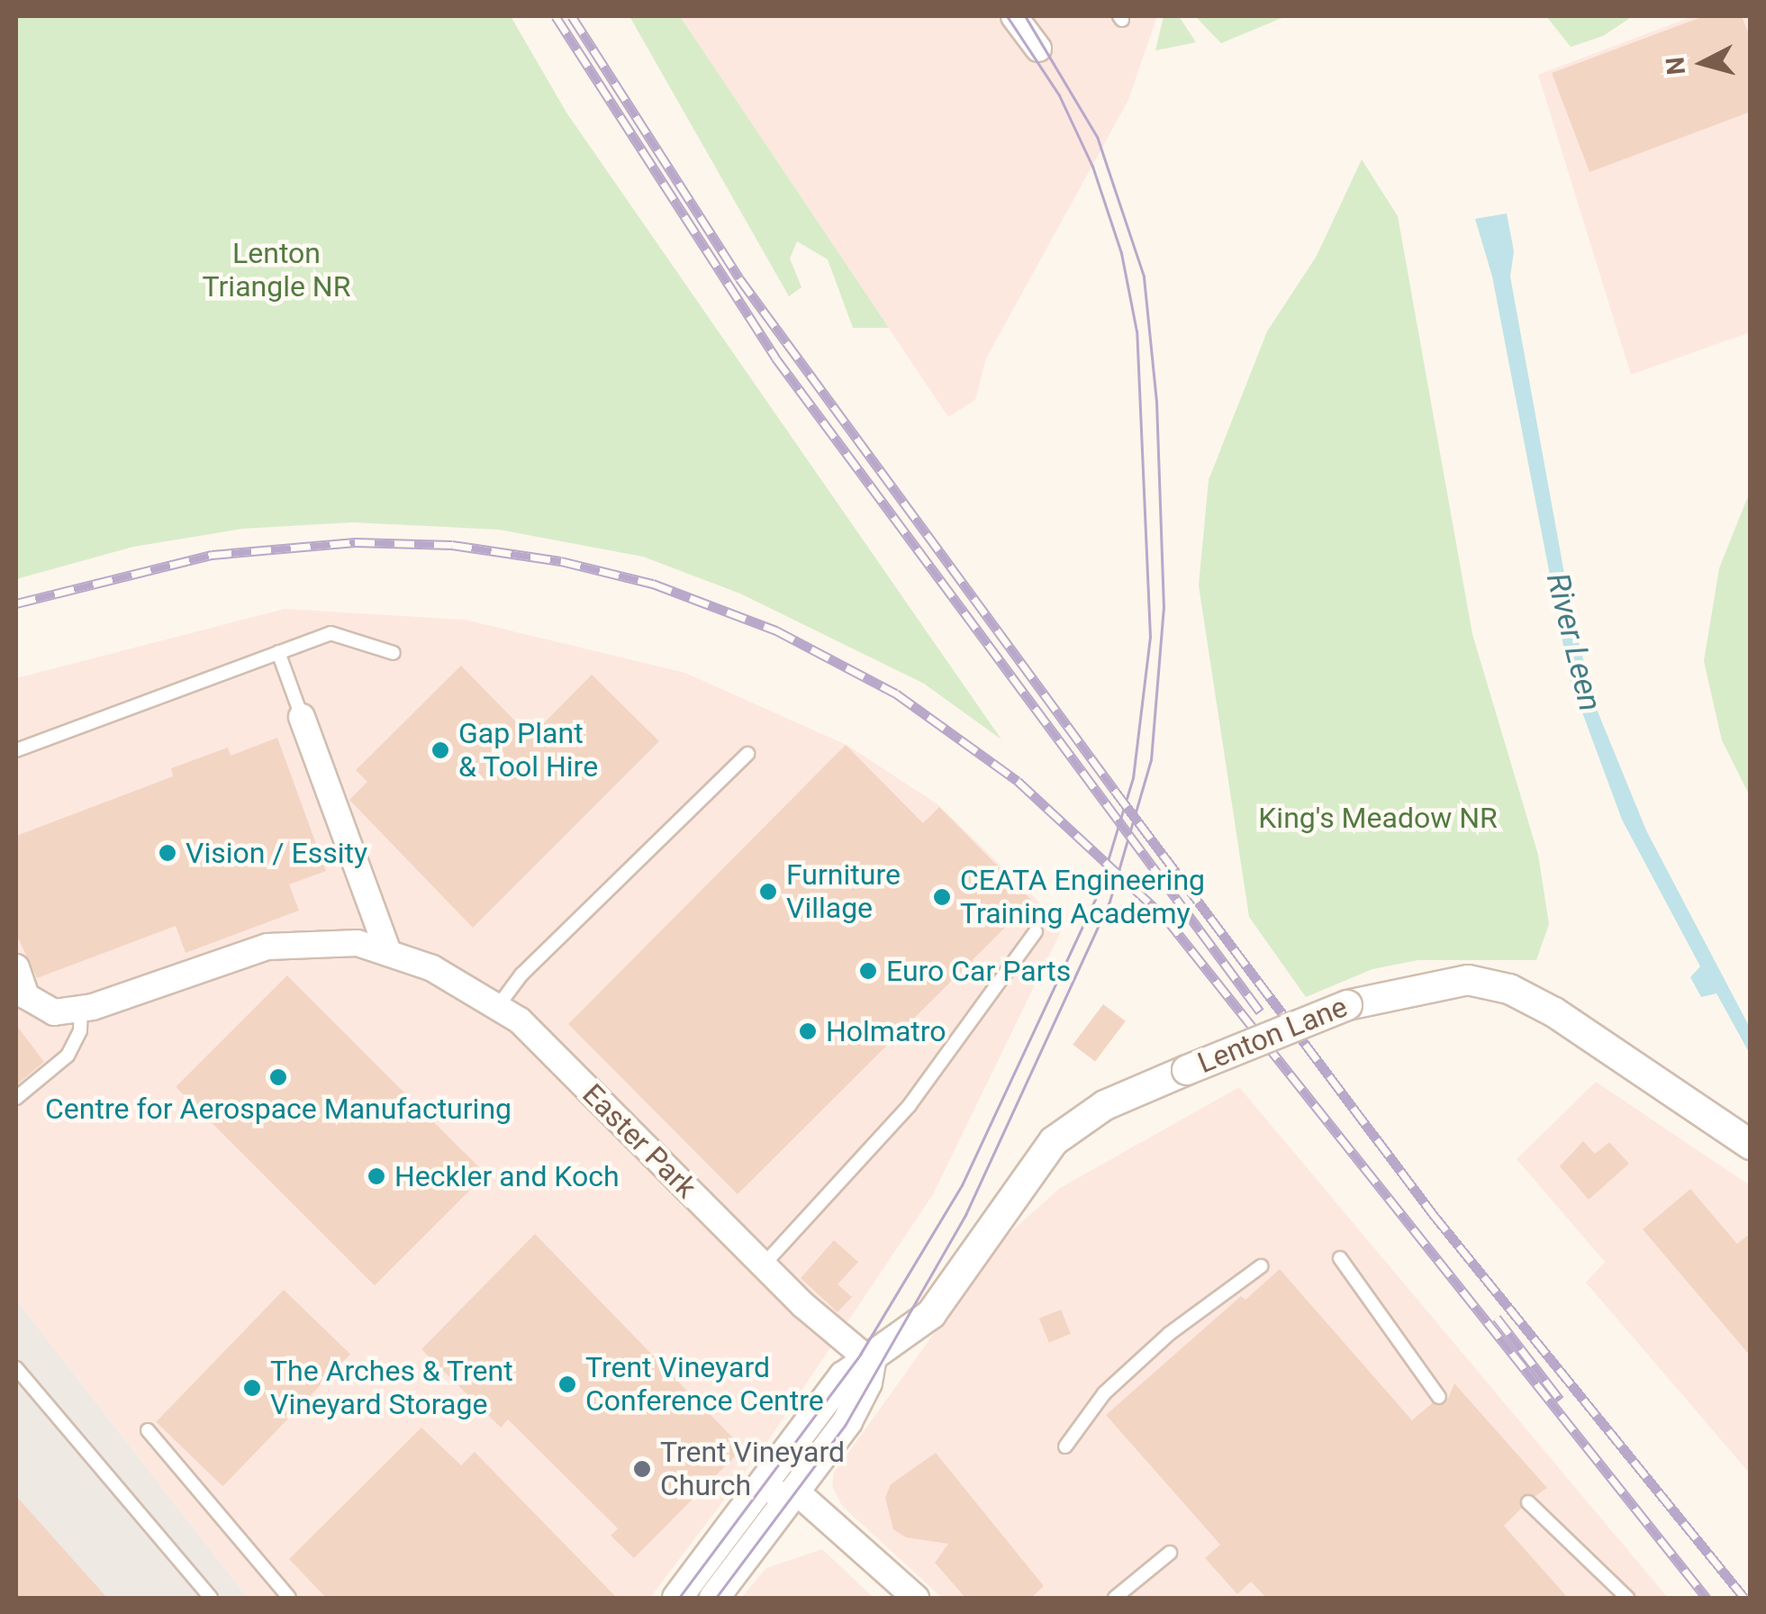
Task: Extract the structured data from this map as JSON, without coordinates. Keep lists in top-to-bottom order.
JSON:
{
  "streets": {
    "street": ["Lenton Lane", "Easter Park"]
  },
  "crossings": [
    ["Lenton Lane", "Easter Park"]
  ],
  "water": ["River Leen"],
  "parks": ["Lenton Triangle NR", "King's Meadow NR"],
  "places": [
    "Gap Plant & Tool Hire",
    "Vision / Essity",
    "Furniture Village",
    "CEATA Engineering Training Academy",
    "Euro Car Parts",
    "Holmatro",
    "Centre for Aerospace Manufacturing",
    "Heckler and Koch",
    "Trent Vineyard Conference Centre",
    "The Arches & Trent Vineyard Storage",
    "Trent Vineyard Church"
  ],
  "north": "left"
}
